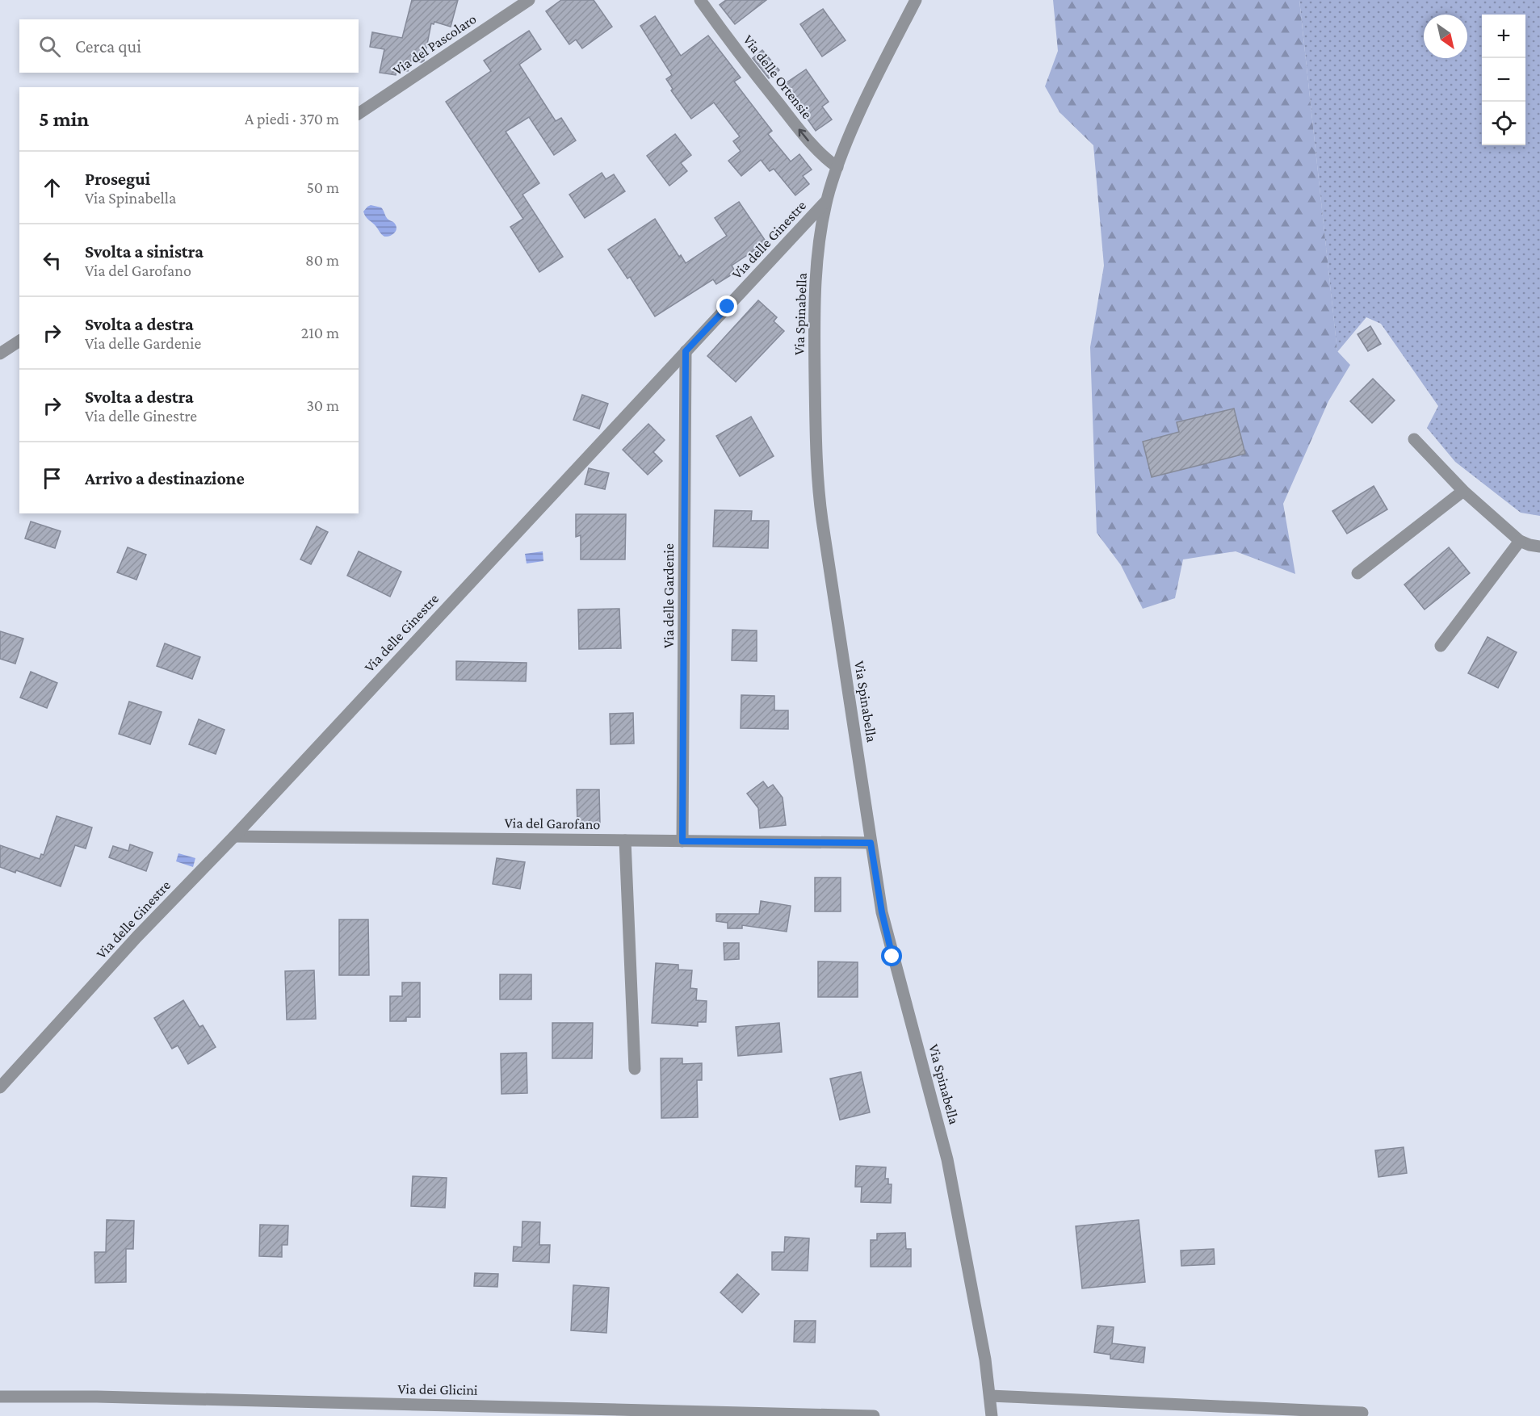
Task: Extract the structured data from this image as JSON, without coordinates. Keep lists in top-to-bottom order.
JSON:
{
  "streets": {
    "street": [
      "Via del Pascolaro",
      "Via delle Ortensie",
      "Via delle Ginestre",
      "Via Spinabella",
      "Via delle Gardenie",
      "Via del Garofano",
      "Via dei Glicini"
    ]
  },
  "crossings": [
    ["Via delle Ortensie", "Via Spinabella"],
    ["Via delle Ginestre", "Via Spinabella"],
    ["Via delle Ginestre", "Via delle Gardenie"],
    ["Via delle Ginestre", "Via del Garofano"],
    ["Via Spinabella", "Via del Garofano"],
    ["Via delle Gardenie", "Via del Garofano"]
  ],
  "one_way": ["Via delle Ortensie"],
  "north": "bottom right",
  "page": {
    "map_buttons": ["+", "−"],
    "search": "Cerca qui",
    "heading": ["5 min", "A piedi · 370 m"],
    "list": [
      ["Prosegui", "Via Spinabella", "50 m"],
      ["Svolta a sinistra", "Via del Garofano", "80 m"],
      ["Svolta a destra", "Via delle Gardenie", "210 m"],
      ["Svolta a destra", "Via delle Ginestre", "30 m"],
      "Arrivo a destinazione"
    ]
  }
}
